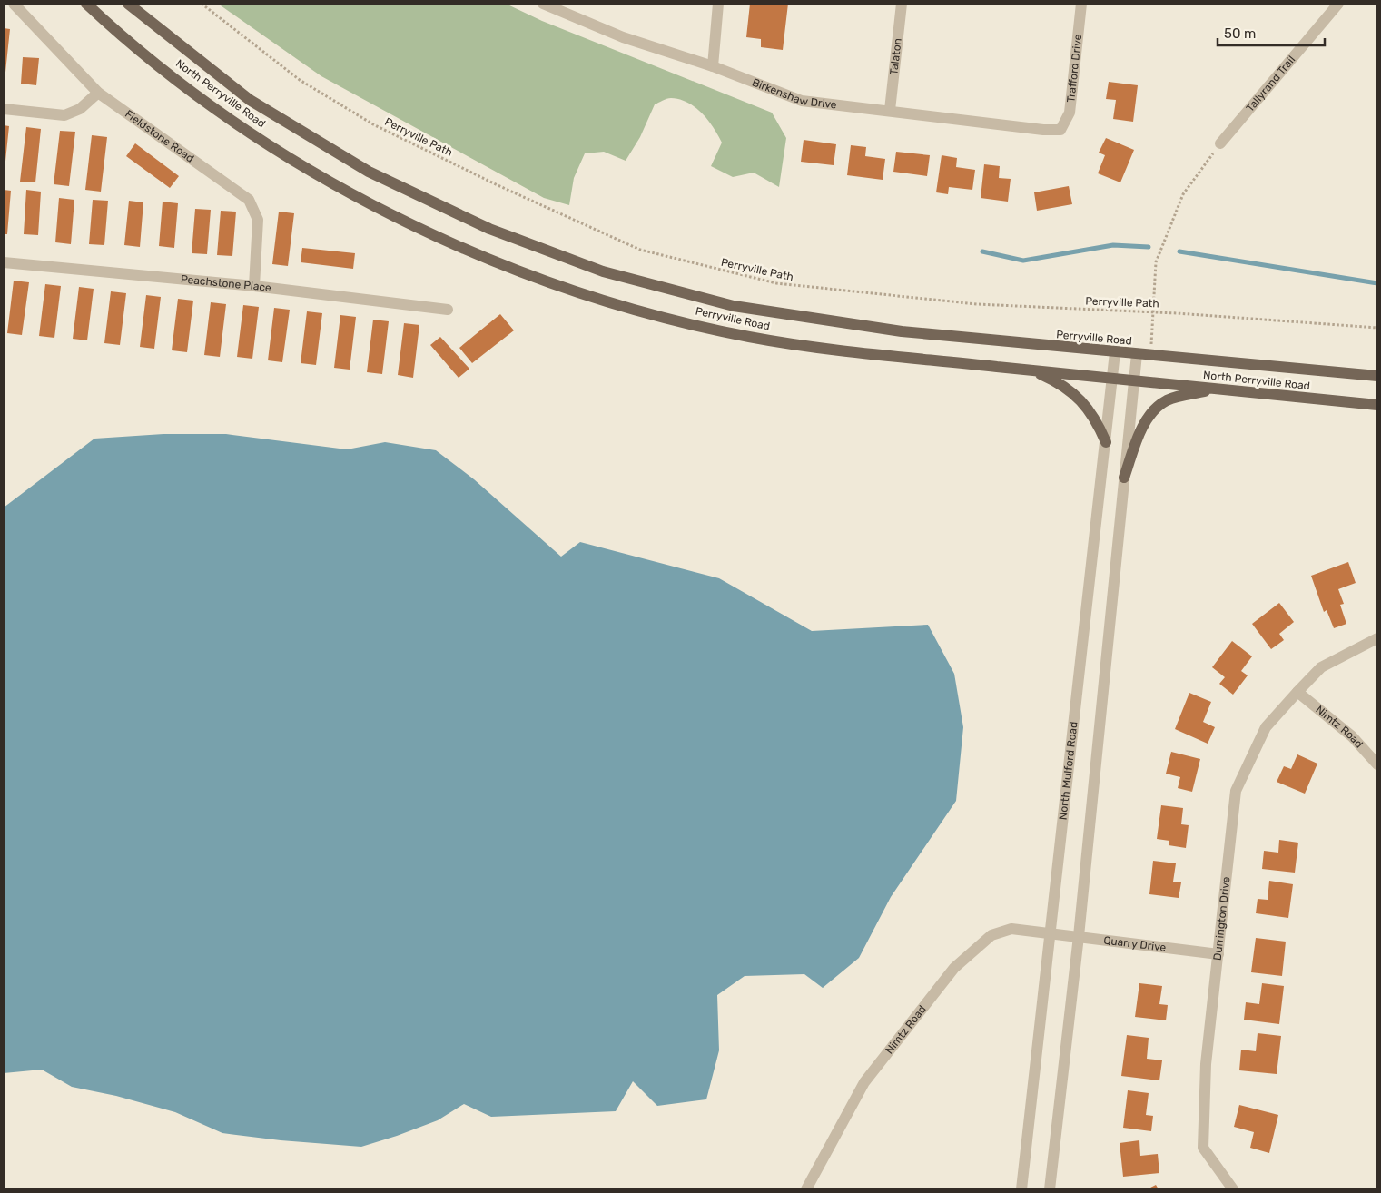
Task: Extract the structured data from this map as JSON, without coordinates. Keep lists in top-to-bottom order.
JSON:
{
  "streets": {
    "main road": ["North Perryville Road", "Perryville Road"],
    "street": [
      "Talaton",
      "Trafford Drive",
      "Tallyrand Trail",
      "Birkenshaw Drive",
      "Fieldstone Road",
      "Peachstone Place",
      "Nimtz Road",
      "North Mulford Road",
      "Durrington Drive",
      "Quarry Drive"
    ],
    "path": ["Perryville Path"]
  },
  "crossings": [
    ["Talaton", "Birkenshaw Drive"],
    ["Trafford Drive", "Birkenshaw Drive"],
    ["North Perryville Road", "Perryville Road"],
    ["Fieldstone Road", "Peachstone Place"],
    ["Perryville Road", "North Mulford Road"],
    ["Nimtz Road", "North Mulford Road"],
    ["Nimtz Road", "Durrington Drive"],
    ["Nimtz Road", "Quarry Drive"],
    ["North Mulford Road", "Quarry Drive"],
    ["Durrington Drive", "Quarry Drive"]
  ],
  "scale_bar": "50 m"
}
